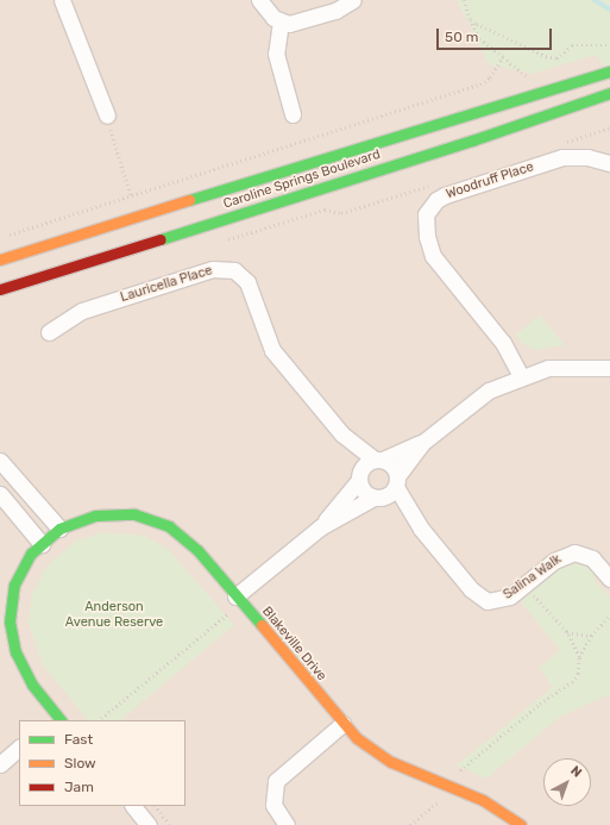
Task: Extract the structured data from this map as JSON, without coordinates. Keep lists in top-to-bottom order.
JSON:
{
  "streets": {
    "main road": ["Caroline Springs Boulevard", "Blakeville Drive"],
    "street": ["Woodruff Place", "Lauricella Place", "Salina Walk"]
  },
  "crossings": [
    ["Lauricella Place", "Salina Walk"]
  ],
  "parks": ["Anderson Avenue Reserve"],
  "legend": ["Fast", "Slow", "Jam"],
  "scale_bar": "50 m",
  "north": "top right"
}
